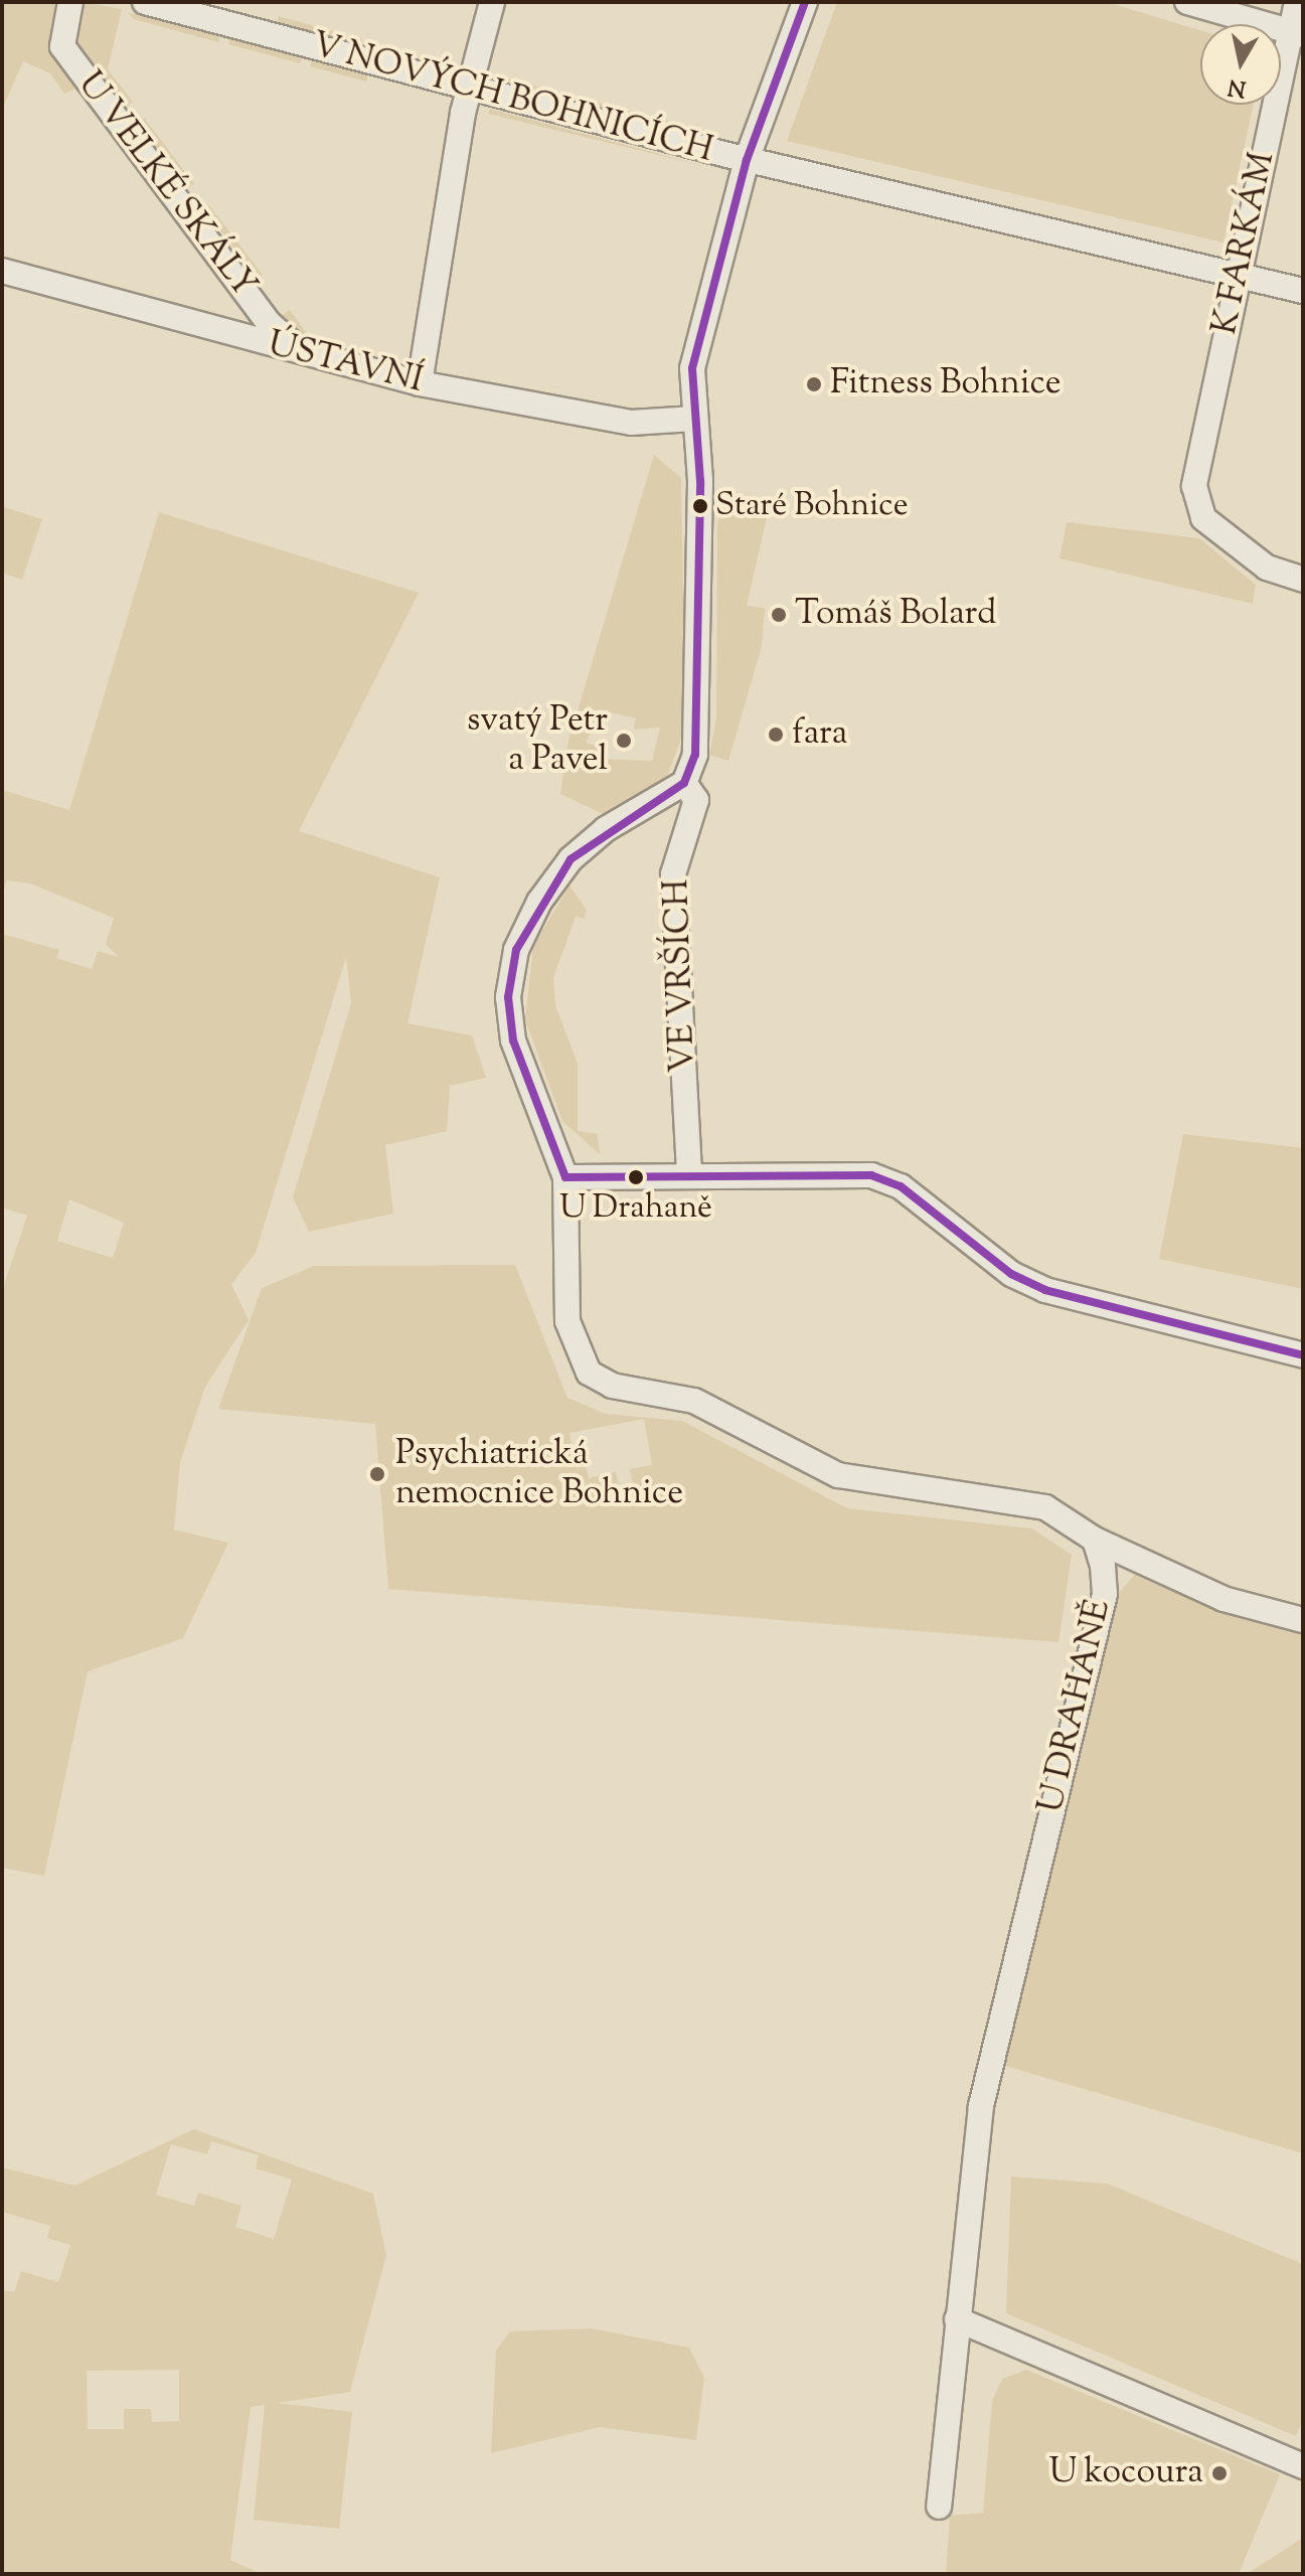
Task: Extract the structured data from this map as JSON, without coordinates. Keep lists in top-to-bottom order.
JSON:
{
  "streets": {
    "street": [
      "V NOVÝCH BOHNICÍCH",
      "U VELKÉ SKÁLY",
      "K FARKÁM",
      "ÚSTAVNÍ",
      "VE VRŠÍCH",
      "U DRAHANĚ"
    ]
  },
  "crossings": [
    ["V NOVÝCH BOHNICÍCH", "K FARKÁM"],
    ["U VELKÉ SKÁLY", "ÚSTAVNÍ"]
  ],
  "places": [
    "Fitness Bohnice",
    "Staré Bohnice",
    "Tomáš Bolard",
    "fara",
    "svatý Petr a Pavel",
    "U Drahaně",
    "Psychiatrická nemocnice Bohnice",
    "U kocoura"
  ],
  "north": "bottom"
}
